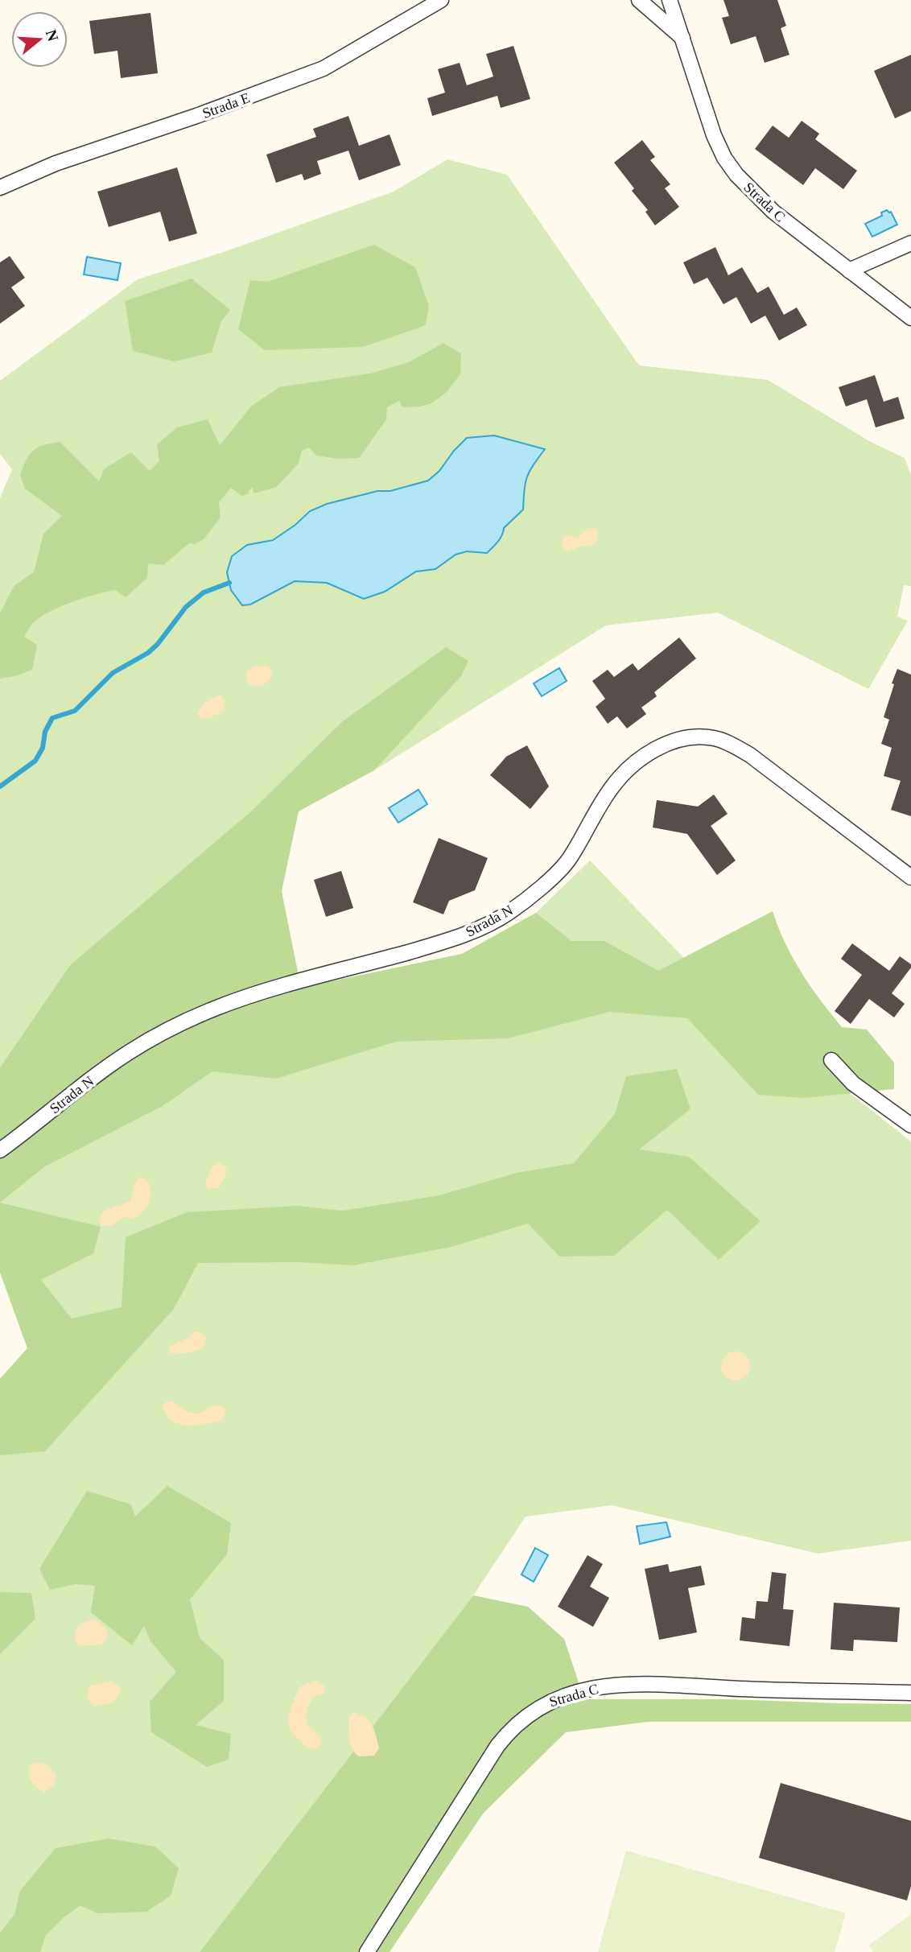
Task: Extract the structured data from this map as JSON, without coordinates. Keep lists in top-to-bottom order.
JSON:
{
  "streets": {
    "street": ["Strada E", "Strada C", "Strada N"]
  },
  "north": "right"
}
